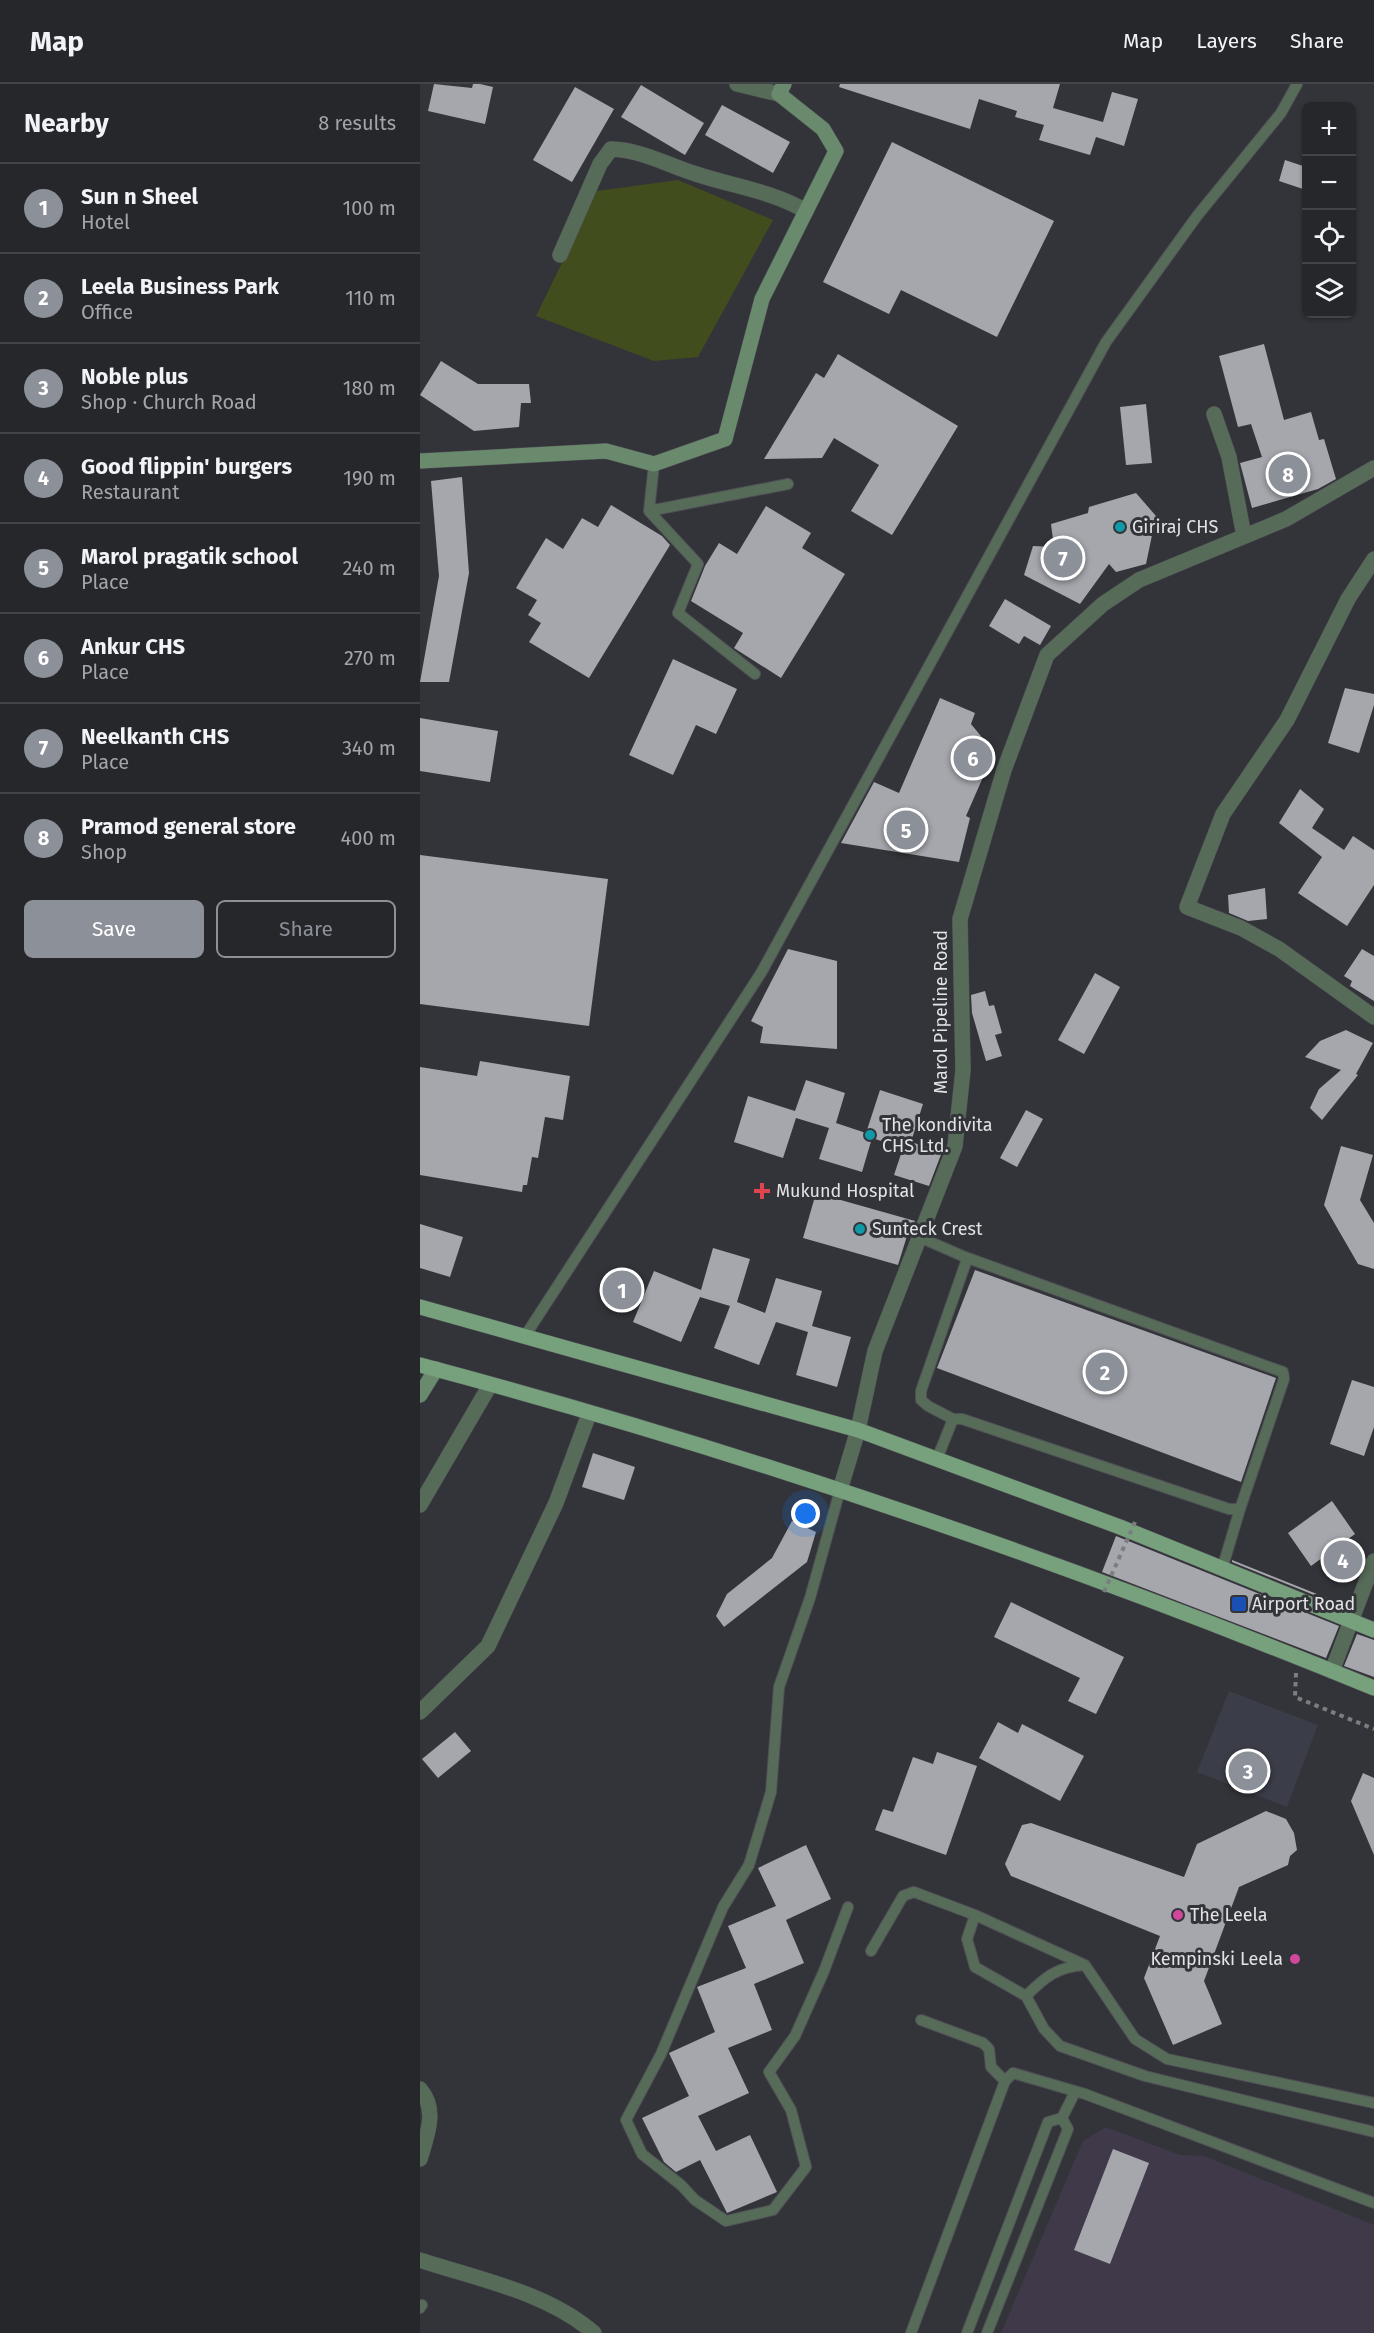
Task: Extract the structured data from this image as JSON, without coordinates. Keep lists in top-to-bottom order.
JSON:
{
  "streets": {
    "street": ["Marol Pipeline Road"]
  },
  "places": {
    "other": [
      "Giriraj CHS",
      "The kondivita CHS Ltd.",
      "Sunteck Crest",
      "The Leela",
      "Kempinski Leela"
    ],
    "health": ["Mukund Hospital"],
    "transit": ["Airport Road"]
  },
  "page": {
    "header": "Map",
    "nav": ["Map", "Layers", "Share"],
    "heading": ["Nearby", "8 results"],
    "map_buttons": ["+", "−"],
    "list": [
      {
        "mark": "1",
        "name": "Sun n Sheel",
        "note": "Hotel",
        "value": "100 m"
      },
      {
        "mark": "2",
        "name": "Leela Business Park",
        "note": "Office",
        "value": "110 m"
      },
      {
        "mark": "3",
        "name": "Noble plus",
        "note": "Shop · Church Road",
        "value": "180 m"
      },
      {
        "mark": "4",
        "name": "Good flippin' burgers",
        "note": "Restaurant",
        "value": "190 m"
      },
      {
        "mark": "5",
        "name": "Marol pragatik school",
        "note": "Place",
        "value": "240 m"
      },
      {
        "mark": "6",
        "name": "Ankur CHS",
        "note": "Place",
        "value": "270 m"
      },
      {
        "mark": "7",
        "name": "Neelkanth CHS",
        "note": "Place",
        "value": "340 m"
      },
      {
        "mark": "8",
        "name": "Pramod general store",
        "note": "Shop",
        "value": "400 m"
      }
    ],
    "pins": [
      "8",
      "7",
      "6",
      "5",
      "1",
      "2",
      "4",
      "3"
    ],
    "buttons": ["Save", "Share"]
  }
}
